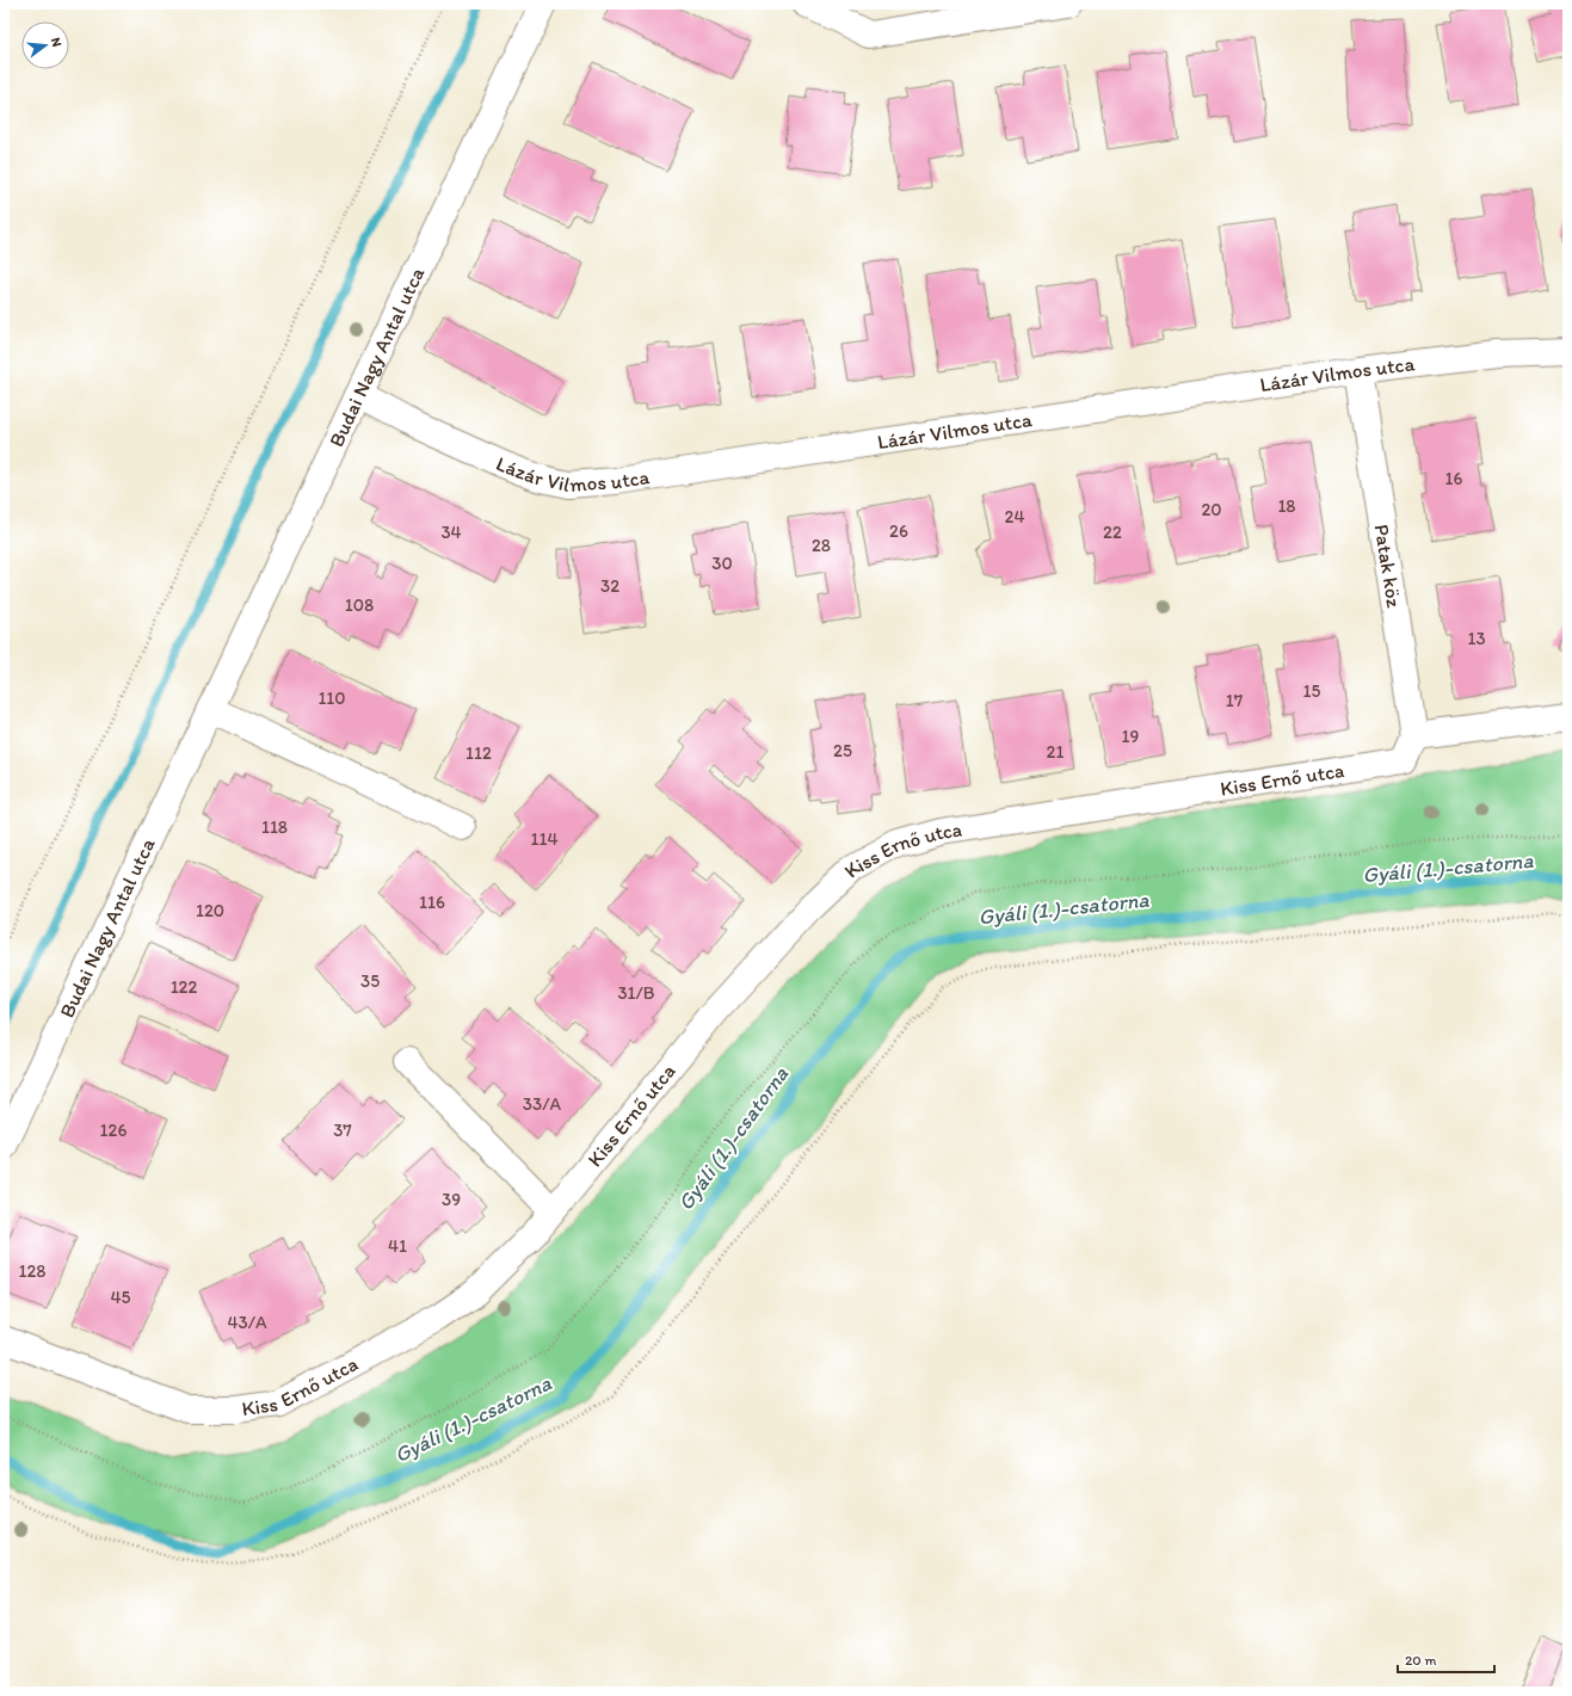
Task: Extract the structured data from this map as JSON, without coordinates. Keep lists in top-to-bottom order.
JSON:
{
  "streets": {
    "street": [
      "Budai Nagy Antal utca",
      "Lázár Vilmos utca",
      "Patak köz",
      "Kiss Ernő utca"
    ]
  },
  "crossings": [
    ["Budai Nagy Antal utca", "Lázár Vilmos utca"],
    ["Lázár Vilmos utca", "Patak köz"],
    ["Patak köz", "Kiss Ernő utca"]
  ],
  "water": ["Gyáli (1.)-csatorna"],
  "house_numbers": [
    "16",
    "18",
    "20",
    "24",
    "26",
    "34",
    "22",
    "28",
    "30",
    "32",
    "108",
    "13",
    "15",
    "110",
    "17",
    "19",
    "25",
    "21",
    "112",
    "118",
    "114",
    "116",
    "120",
    "35",
    "122",
    "31/B",
    "33/A",
    "126",
    "37",
    "39",
    "41",
    "128",
    "45",
    "43/A"
  ],
  "scale_bar": "20 m",
  "north": "right"
}
